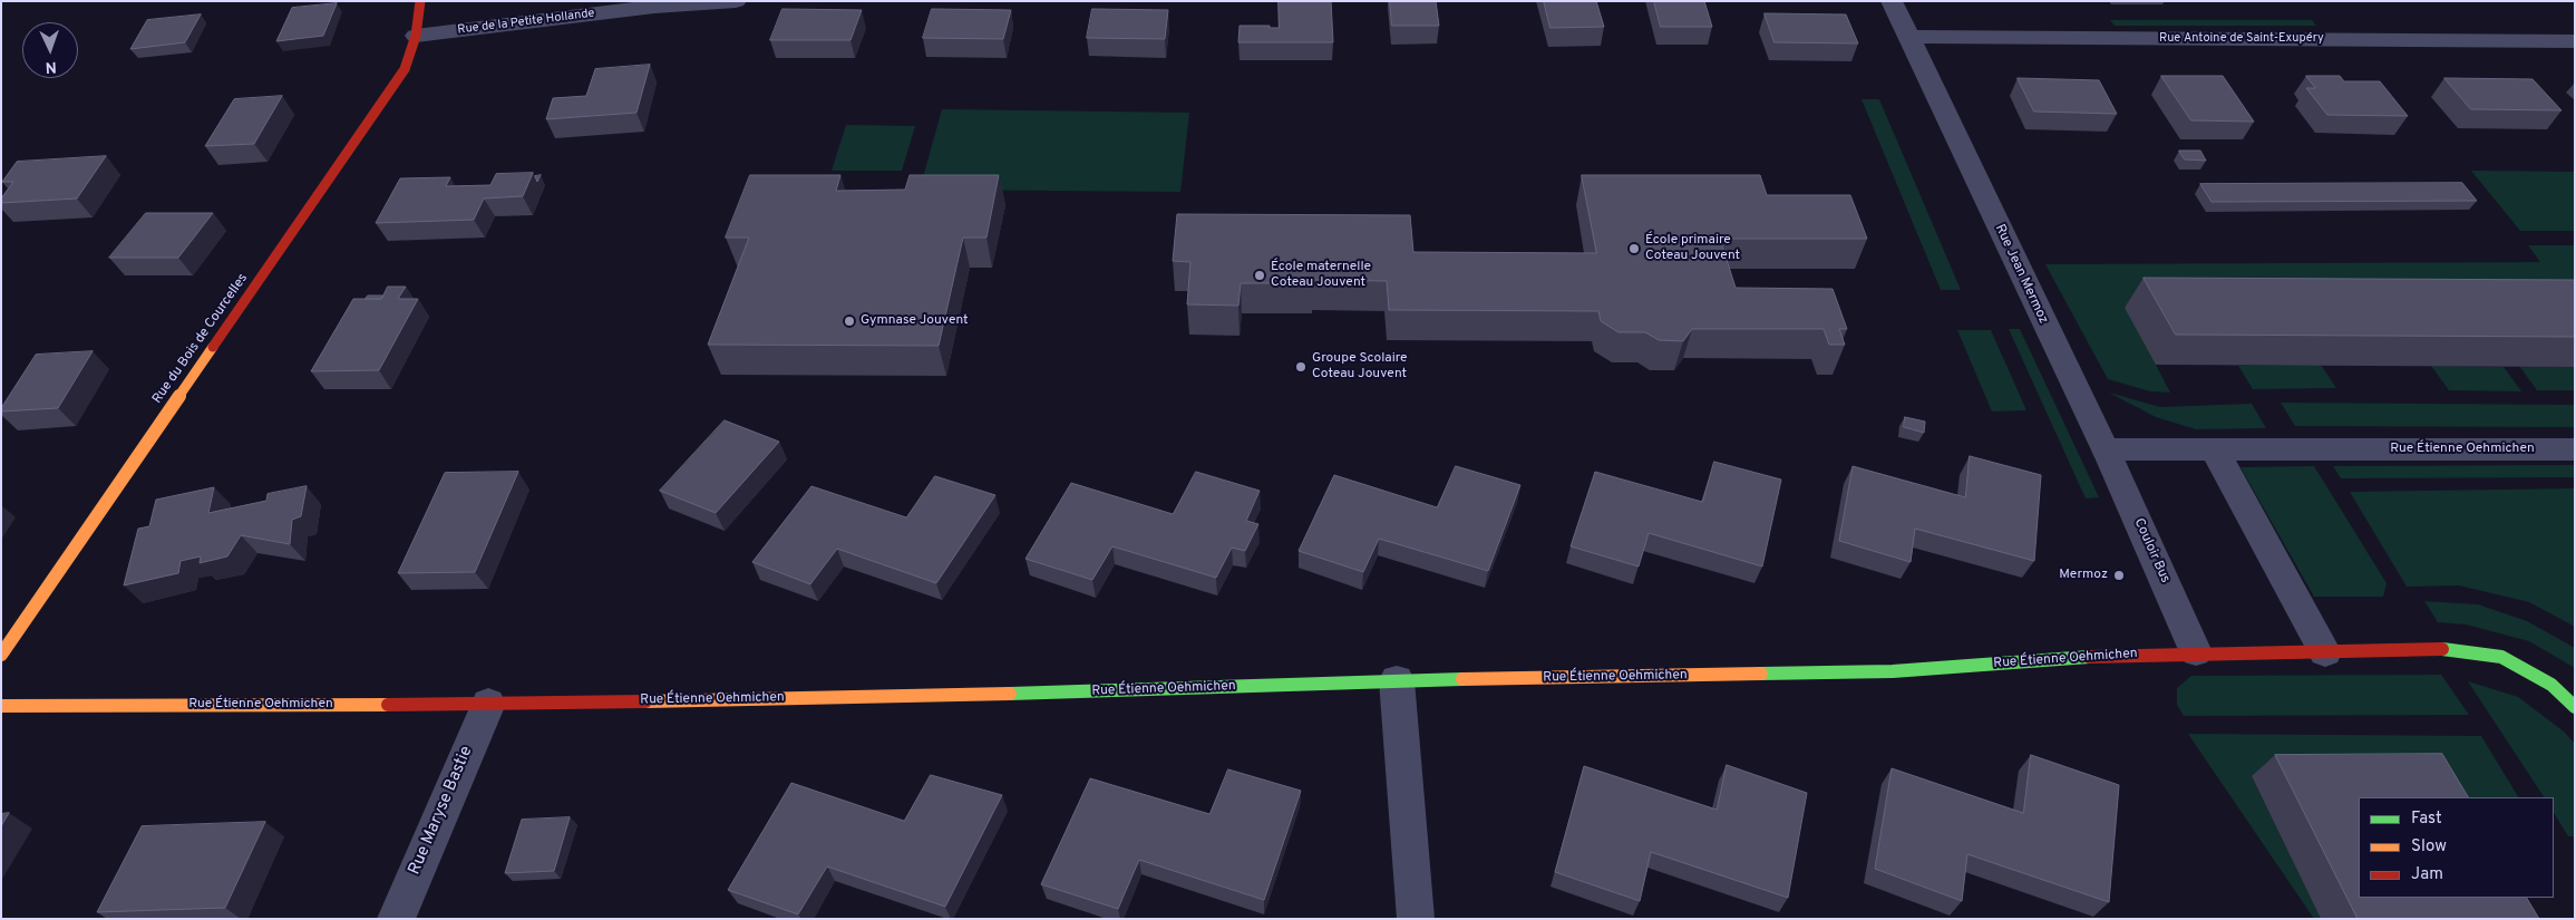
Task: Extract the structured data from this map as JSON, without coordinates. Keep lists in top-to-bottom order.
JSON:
{
  "streets": {
    "street": [
      "Rue de la Petite Hollande",
      "Rue Antoine de Saint-Exupéry",
      "Rue Jean Mermoz",
      "Rue du Bois de Courcelles",
      "Rue Étienne Oehmichen",
      "Rue Maryse Bastie"
    ],
    "lane": ["Couloir Bus"]
  },
  "crossings": [
    ["Rue de la Petite Hollande", "Rue du Bois de Courcelles"],
    ["Rue Antoine de Saint-Exupéry", "Rue Jean Mermoz"],
    ["Rue Jean Mermoz", "Couloir Bus"],
    ["Rue Étienne Oehmichen", "Couloir Bus"],
    ["Rue Étienne Oehmichen", "Rue Maryse Bastie"]
  ],
  "places": [
    "École primaire Coteau Jouvent",
    "École maternelle Coteau Jouvent",
    "Gymnase Jouvent",
    "Groupe Scolaire Coteau Jouvent",
    "Mermoz"
  ],
  "legend": ["Fast", "Slow", "Jam"],
  "north": "bottom"
}
